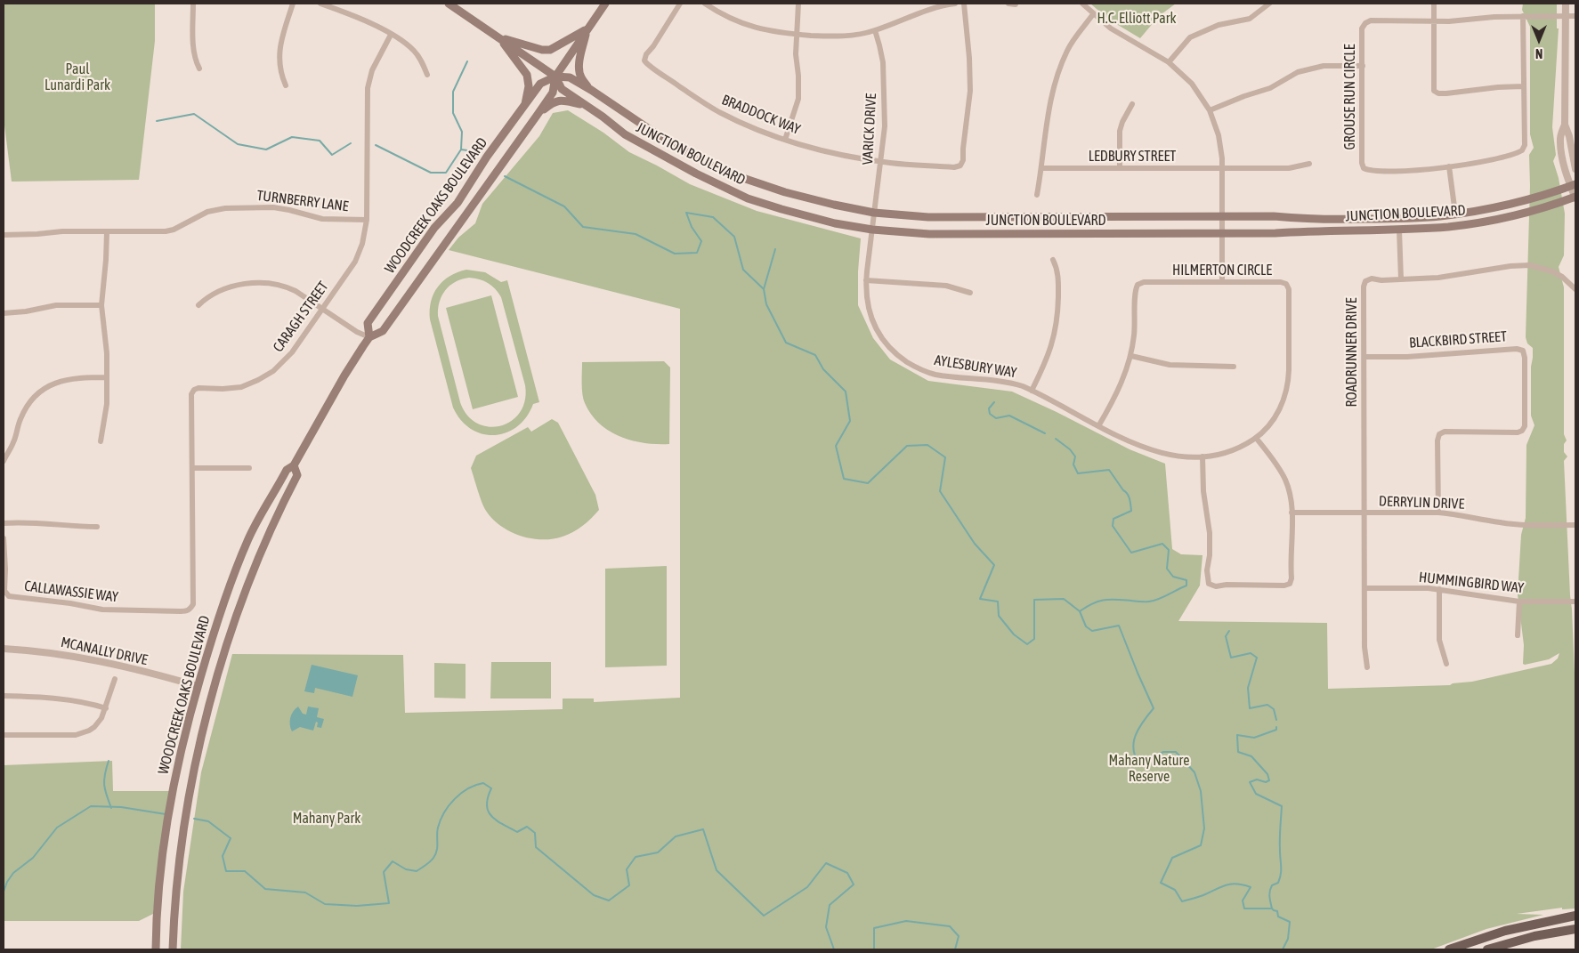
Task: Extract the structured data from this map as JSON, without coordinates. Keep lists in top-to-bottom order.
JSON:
{
  "streets": {
    "main road": ["JUNCTION BOULEVARD", "WOODCREEK OAKS BOULEVARD"],
    "street": [
      "GROUSE RUN CIRCLE",
      "BRADDOCK WAY",
      "VARICK DRIVE",
      "LEDBURY STREET",
      "TURNBERRY LANE",
      "HILMERTON CIRCLE",
      "CARAGH STREET",
      "BLACKBIRD STREET",
      "ROADRUNNER DRIVE",
      "AYLESBURY WAY",
      "DERRYLIN DRIVE",
      "HUMMINGBIRD WAY",
      "CALLAWASSIE WAY",
      "MCANALLY DRIVE"
    ]
  },
  "crossings": [
    ["BRADDOCK WAY", "VARICK DRIVE"],
    ["VARICK DRIVE", "JUNCTION BOULEVARD"],
    ["VARICK DRIVE", "AYLESBURY WAY"],
    ["JUNCTION BOULEVARD", "WOODCREEK OAKS BOULEVARD"],
    ["JUNCTION BOULEVARD", "AYLESBURY WAY"],
    ["TURNBERRY LANE", "CARAGH STREET"],
    ["WOODCREEK OAKS BOULEVARD", "MCANALLY DRIVE"],
    ["HILMERTON CIRCLE", "AYLESBURY WAY"],
    ["CARAGH STREET", "CALLAWASSIE WAY"],
    ["BLACKBIRD STREET", "ROADRUNNER DRIVE"],
    ["BLACKBIRD STREET", "DERRYLIN DRIVE"],
    ["ROADRUNNER DRIVE", "DERRYLIN DRIVE"],
    ["ROADRUNNER DRIVE", "HUMMINGBIRD WAY"]
  ],
  "parks": [
    "H.C. Elliott Park",
    "Paul Lunardi Park",
    "Mahany Nature Reserve",
    "Mahany Park"
  ],
  "north": "bottom"
}
